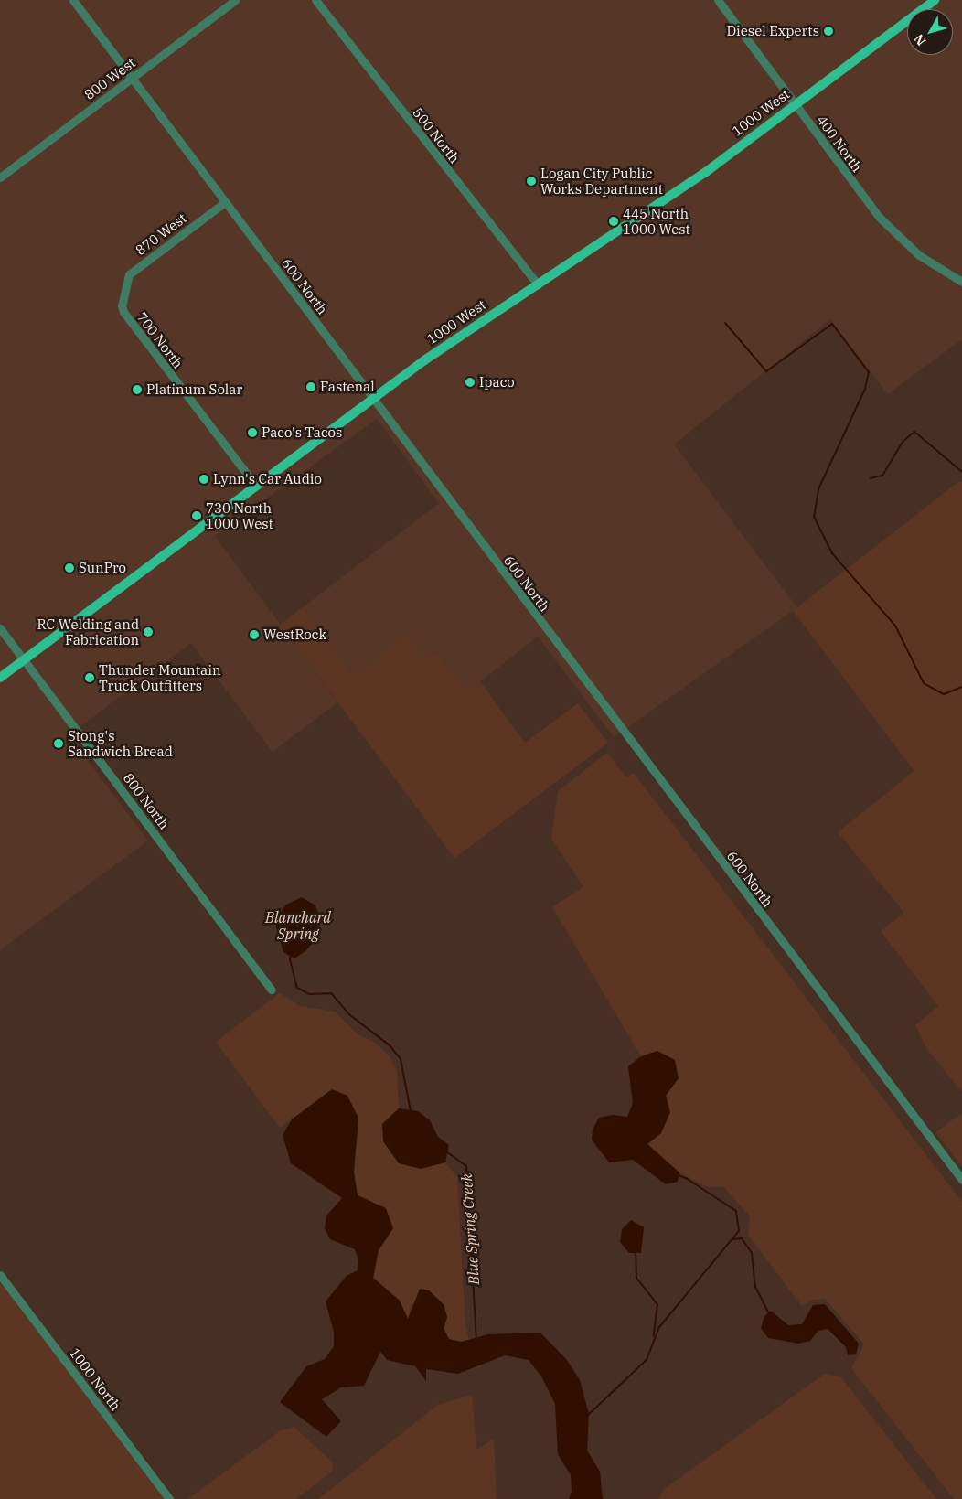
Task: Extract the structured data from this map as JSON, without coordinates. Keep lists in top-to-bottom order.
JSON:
{
  "streets": {
    "main road": ["1000 West"],
    "street": [
      "800 West",
      "500 North",
      "400 North",
      "870 West",
      "600 North",
      "700 North",
      "800 North",
      "1000 North"
    ]
  },
  "crossings": [
    ["800 West", "600 North"],
    ["1000 West", "500 North"],
    ["1000 West", "400 North"],
    ["1000 West", "600 North"],
    ["1000 West", "700 North"],
    ["1000 West", "800 North"],
    ["870 West", "600 North"],
    ["870 West", "700 North"]
  ],
  "water": ["Blanchard Spring", "Blue Spring Creek"],
  "places": [
    "Diesel Experts",
    "Logan City Public Works Department",
    "445 North 1000 West",
    "Ipaco",
    "Fastenal",
    "Platinum Solar",
    "Paco's Tacos",
    "Lynn's Car Audio",
    "730 North 1000 West",
    "SunPro",
    "RC Welding and Fabrication",
    "WestRock",
    "Thunder Mountain Truck Outfitters",
    "Stong's Sandwich Bread"
  ],
  "north": "bottom left"
}
